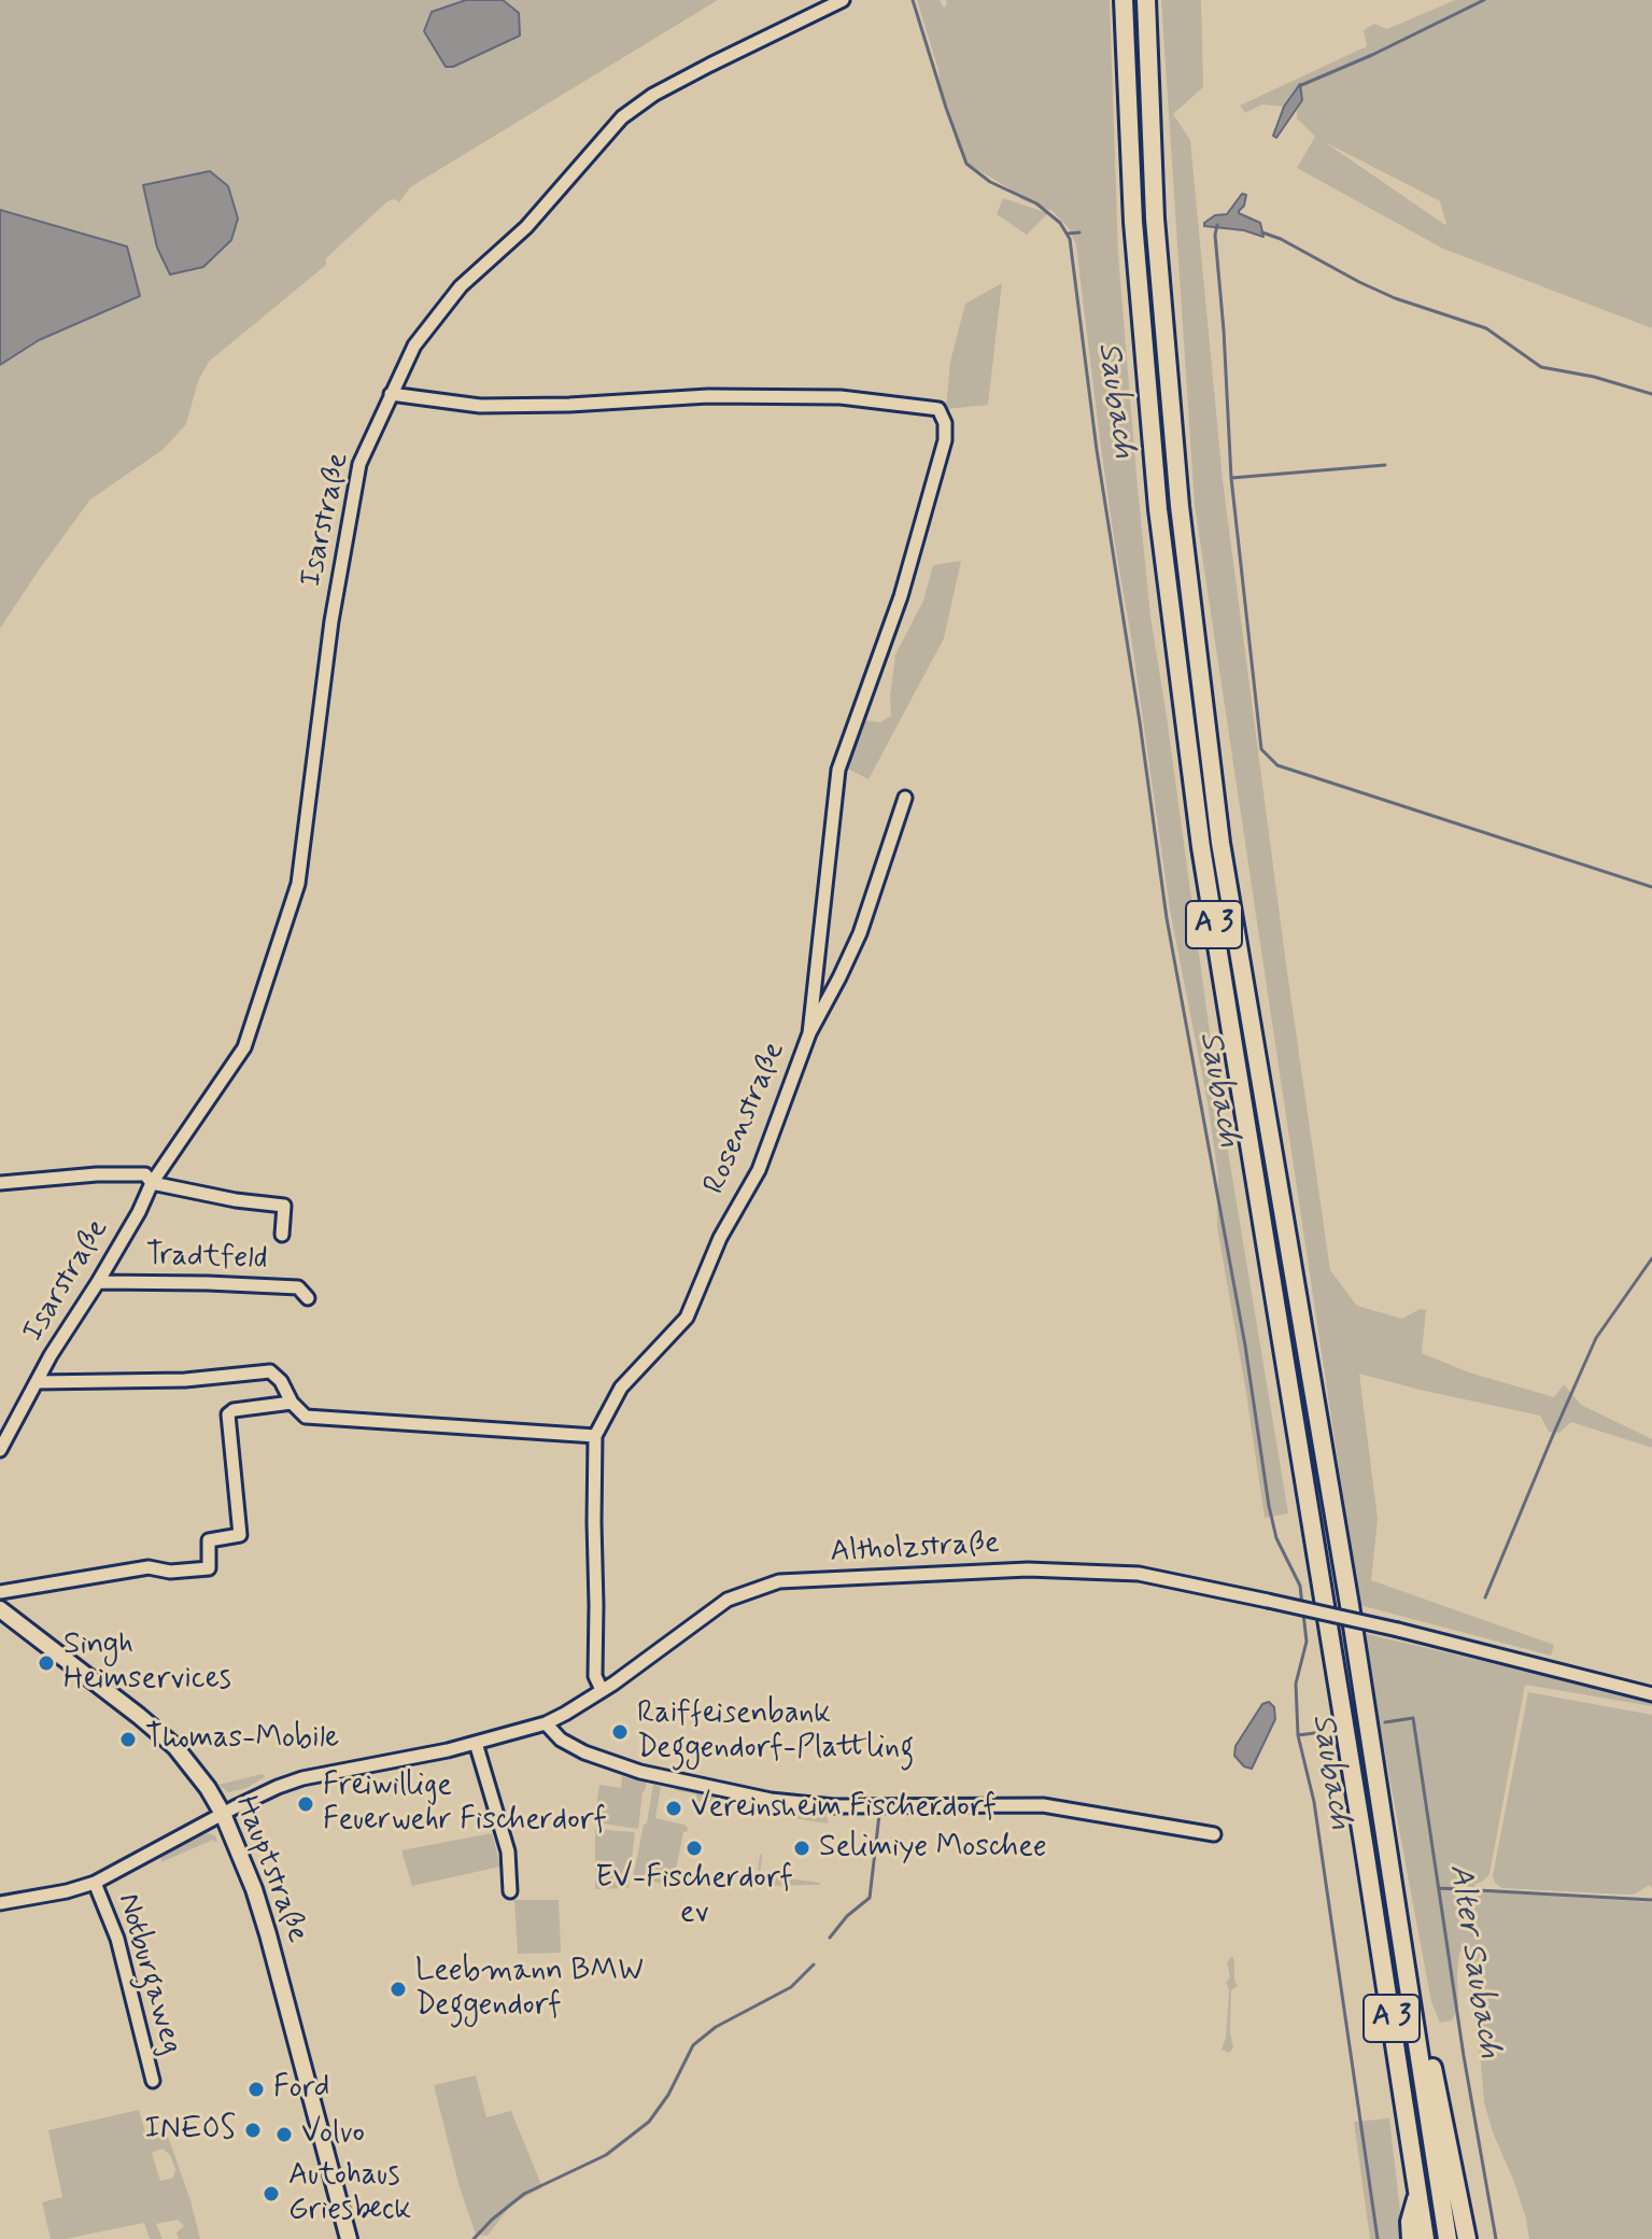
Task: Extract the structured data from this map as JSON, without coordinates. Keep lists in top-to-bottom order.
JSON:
{
  "streets": {
    "highway": ["A 3"],
    "main road": ["Hauptstraße"],
    "street": [
      "Isarstraße",
      "Rosenstraße",
      "Tradtfeld",
      "Altholzstraße",
      "Notburgaweg"
    ]
  },
  "crossings": [
    ["Isarstraße", "Tradtfeld"],
    ["Rosenstraße", "Altholzstraße"],
    ["Altholzstraße", "Hauptstraße"],
    ["Altholzstraße", "Notburgaweg"]
  ],
  "water": ["Saubach", "Alter Saubach"],
  "places": [
    "Singh Heimservices",
    "Raiffeisenbank Deggendorf-Plattling",
    "Thomas-Mobile",
    "Freiwillige Feuerwehr Fischerdorf",
    "Vereinsheim Fischerdorf",
    "EV-Fischerdorf ev",
    "Selimiye Moschee",
    "Leebmann BMW Deggendorf",
    "Ford",
    "INEOS",
    "Volvo",
    "Autohaus Griesbeck"
  ]
}
